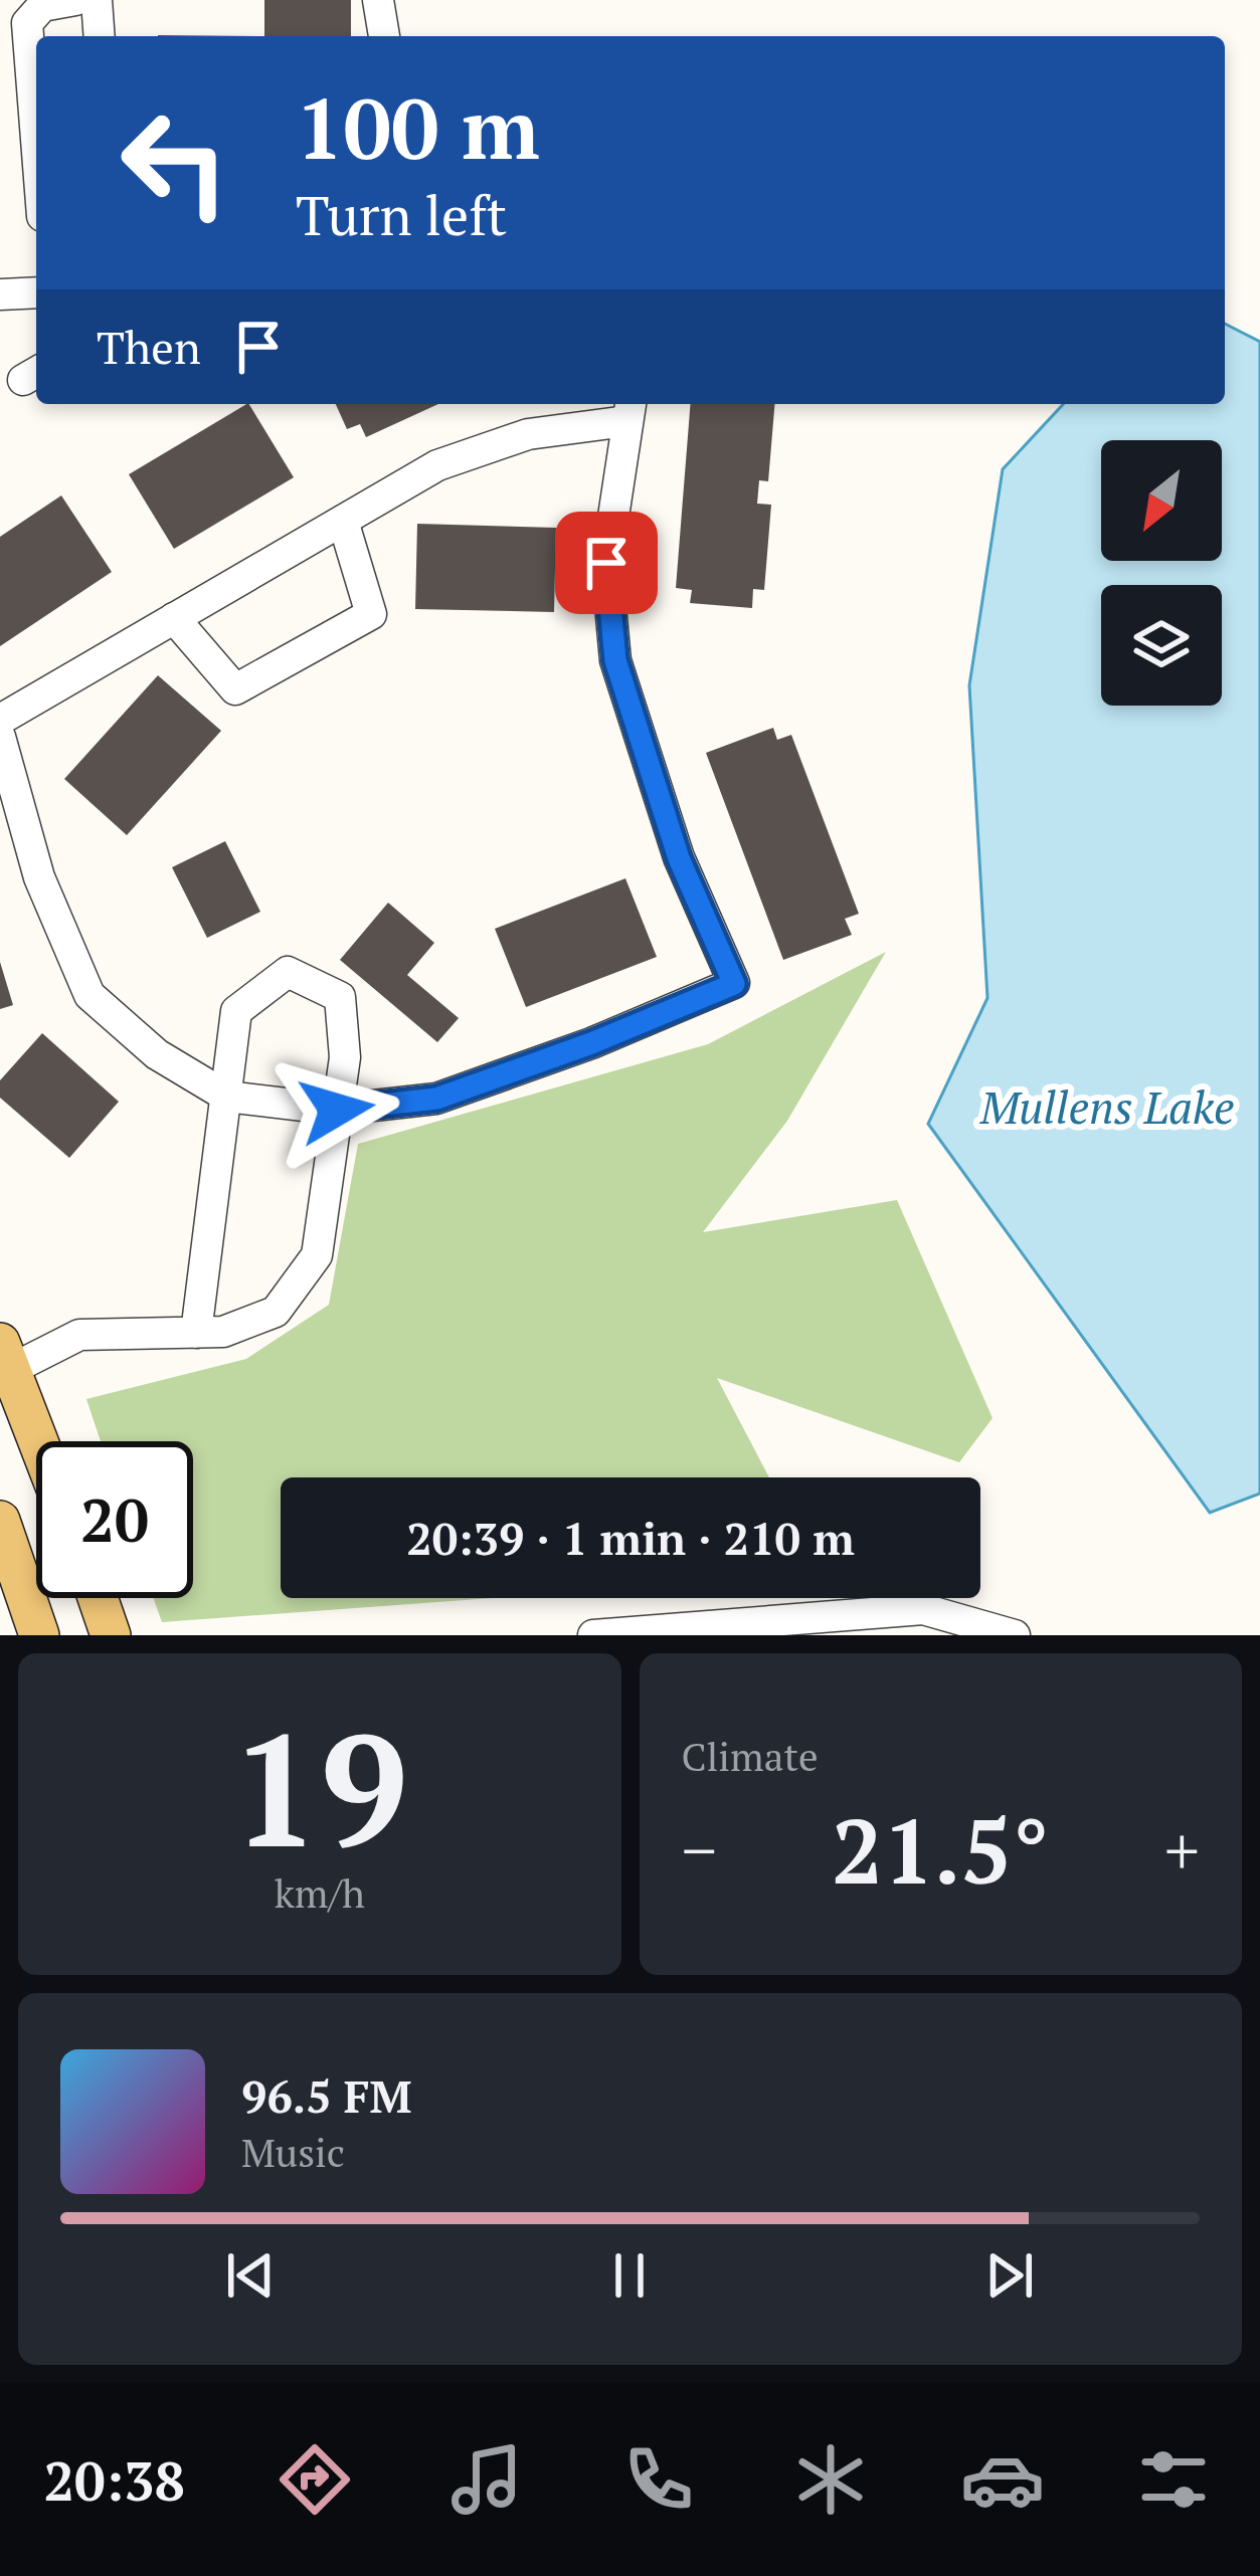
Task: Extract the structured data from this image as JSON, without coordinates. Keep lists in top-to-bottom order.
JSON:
{
  "water": ["Mullens Lake"],
  "north": "bottom left",
  "page": {
    "turn": ["100 m", "Turn left"],
    "then": "Then",
    "limit": "20",
    "trip": "20:39 · 1 min · 210 m",
    "tile": [
      ["19", "km/h"],
      "Climate"
    ],
    "heat": ["−", "21.5°", "+"],
    "song": ["96.5 FM", "Music"],
    "tabs": "20:38"
  }
}
